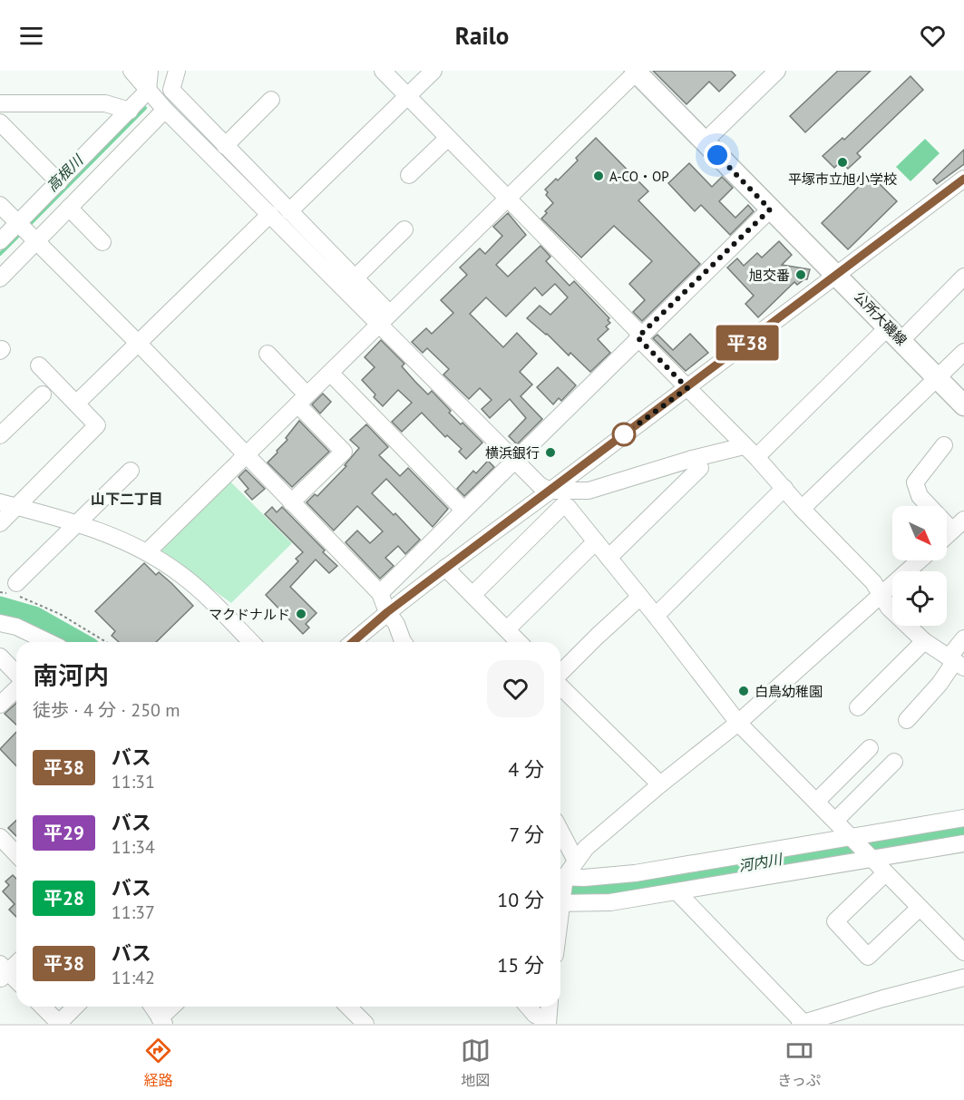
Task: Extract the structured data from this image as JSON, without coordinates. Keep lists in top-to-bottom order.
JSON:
{
  "streets": {
    "main road": ["公所大磯線"]
  },
  "districts": ["山下二丁目"],
  "water": ["高根川", "河内川"],
  "places": [
    "平塚市立旭小学校",
    "A-CO・OP",
    "旭交番",
    "横浜銀行",
    "マクドナルド",
    "白鳥幼稚園"
  ],
  "lines": ["bus line 平38"],
  "north": "bottom right",
  "page": {
    "header": "Railo",
    "on_map": "平38",
    "heading": ["南河内", "徒歩 · 4 分 · 250 m"],
    "list": [
      {
        "mark": "平38",
        "name": "バス",
        "note": "11:31",
        "value": "4 分"
      },
      {
        "mark": "平29",
        "name": "バス",
        "note": "11:34",
        "value": "7 分"
      },
      {
        "mark": "平28",
        "name": "バス",
        "note": "11:37",
        "value": "10 分"
      },
      {
        "mark": "平38",
        "name": "バス",
        "note": "11:42",
        "value": "15 分"
      }
    ],
    "tabs": ["経路", "地図", "きっぷ"]
  }
}
